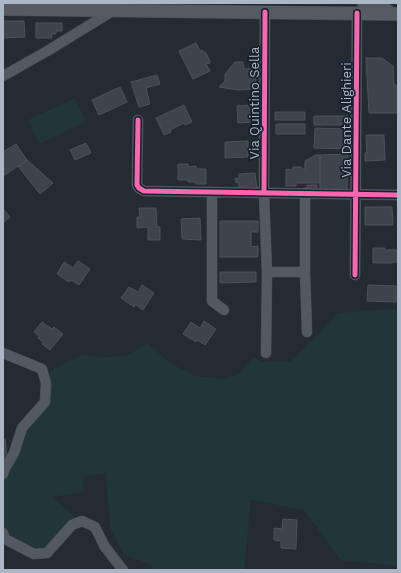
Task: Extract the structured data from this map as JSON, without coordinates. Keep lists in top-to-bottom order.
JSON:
{
  "streets": {
    "street": ["Via Quintino Sella", "Via Dante Alighieri"]
  }
}
